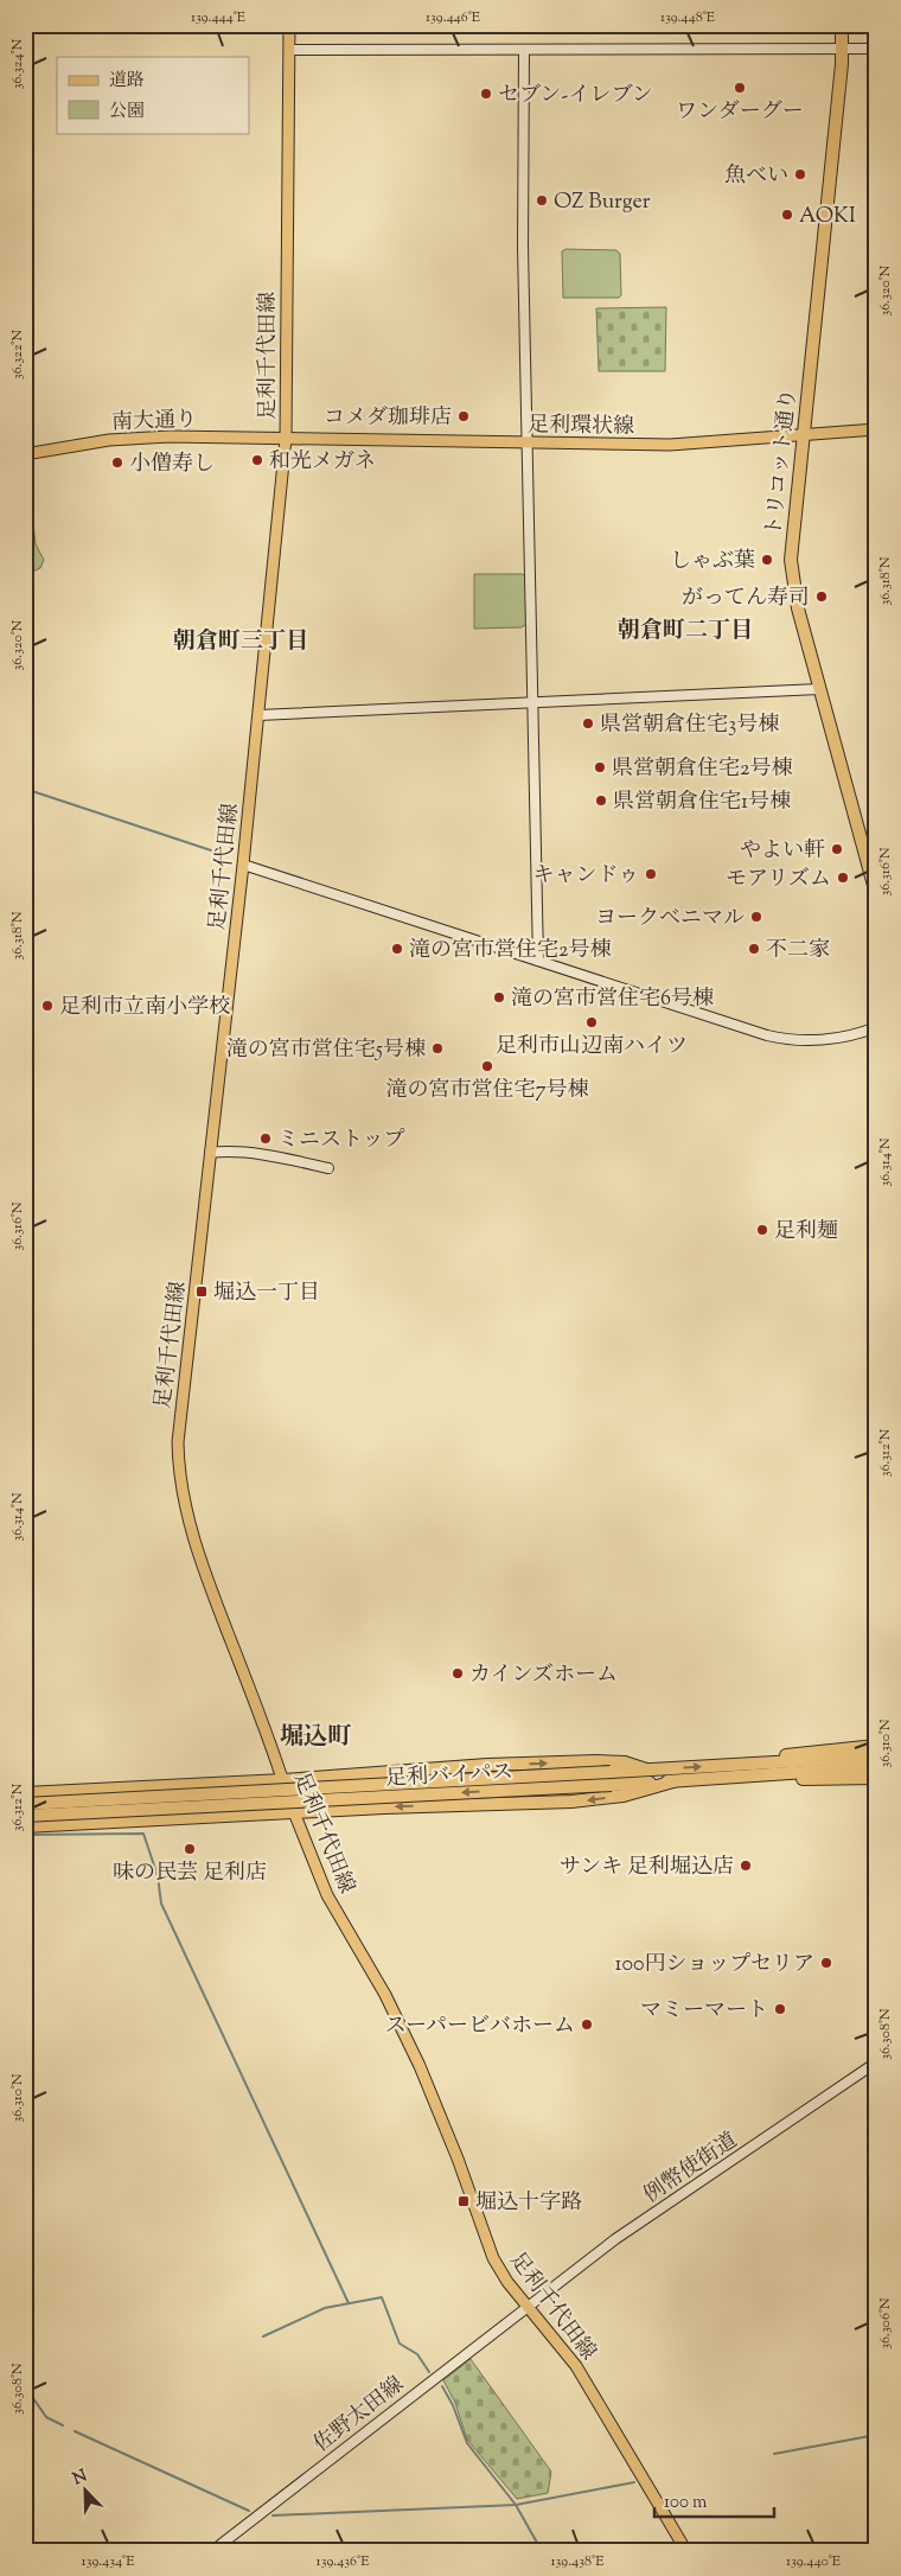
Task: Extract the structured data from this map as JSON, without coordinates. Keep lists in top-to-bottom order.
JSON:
{
  "streets": {
    "highway": ["トリコット通り", "足利バイパス"],
    "main road": ["足利千代田線", "南大通り", "足利環状線"],
    "street": ["例幣使街道", "佐野太田線"]
  },
  "crossings": [
    ["足利千代田線", "南大通り"],
    ["足利千代田線", "足利環状線"],
    ["足利千代田線", "例幣使街道"],
    ["足利千代田線", "佐野太田線"],
    ["南大通り", "足利環状線"],
    ["足利環状線", "トリコット通り"],
    ["例幣使街道", "佐野太田線"]
  ],
  "districts": ["朝倉町二丁目", "朝倉町三丁目", "堀込町"],
  "places": {
    "other": [
      "ワンダーグー",
      "セブン-イレブン",
      "魚べい",
      "OZ Burger",
      "AOKI",
      "コメダ珈琲店",
      "和光メガネ",
      "小僧寿し",
      "しゃぶ葉",
      "がってん寿司",
      "県営朝倉住宅3号棟",
      "県営朝倉住宅2号棟",
      "県営朝倉住宅1号棟",
      "やよい軒",
      "キャンドゥ",
      "モアリズム",
      "ヨークベニマル",
      "滝の宮市営住宅2号棟",
      "不二家",
      "滝の宮市営住宅6号棟",
      "足利市立南小学校",
      "足利市山辺南ハイツ",
      "滝の宮市営住宅5号棟",
      "滝の宮市営住宅7号棟",
      "ミニストップ",
      "足利麺",
      "カインズホーム",
      "味の民芸 足利店",
      "サンキ 足利堀込店",
      "100円ショップセリア",
      "マミーマート",
      "スーパービバホーム"
    ],
    "transit": ["堀込一丁目", "堀込十字路"]
  },
  "legend": ["道路", "公園"],
  "scale_bar": "100 m",
  "north": "top left",
  "coordinates": [
    "139.444°E",
    "139.446°E",
    "139.448°E",
    "36.324°N",
    "36.320°N",
    "36.322°N",
    "36.318°N",
    "36.316°N",
    "36.314°N",
    "36.312°N",
    "36.310°N",
    "36.308°N",
    "36.306°N",
    "139.434°E",
    "139.436°E",
    "139.438°E",
    "139.440°E"
  ]
}
